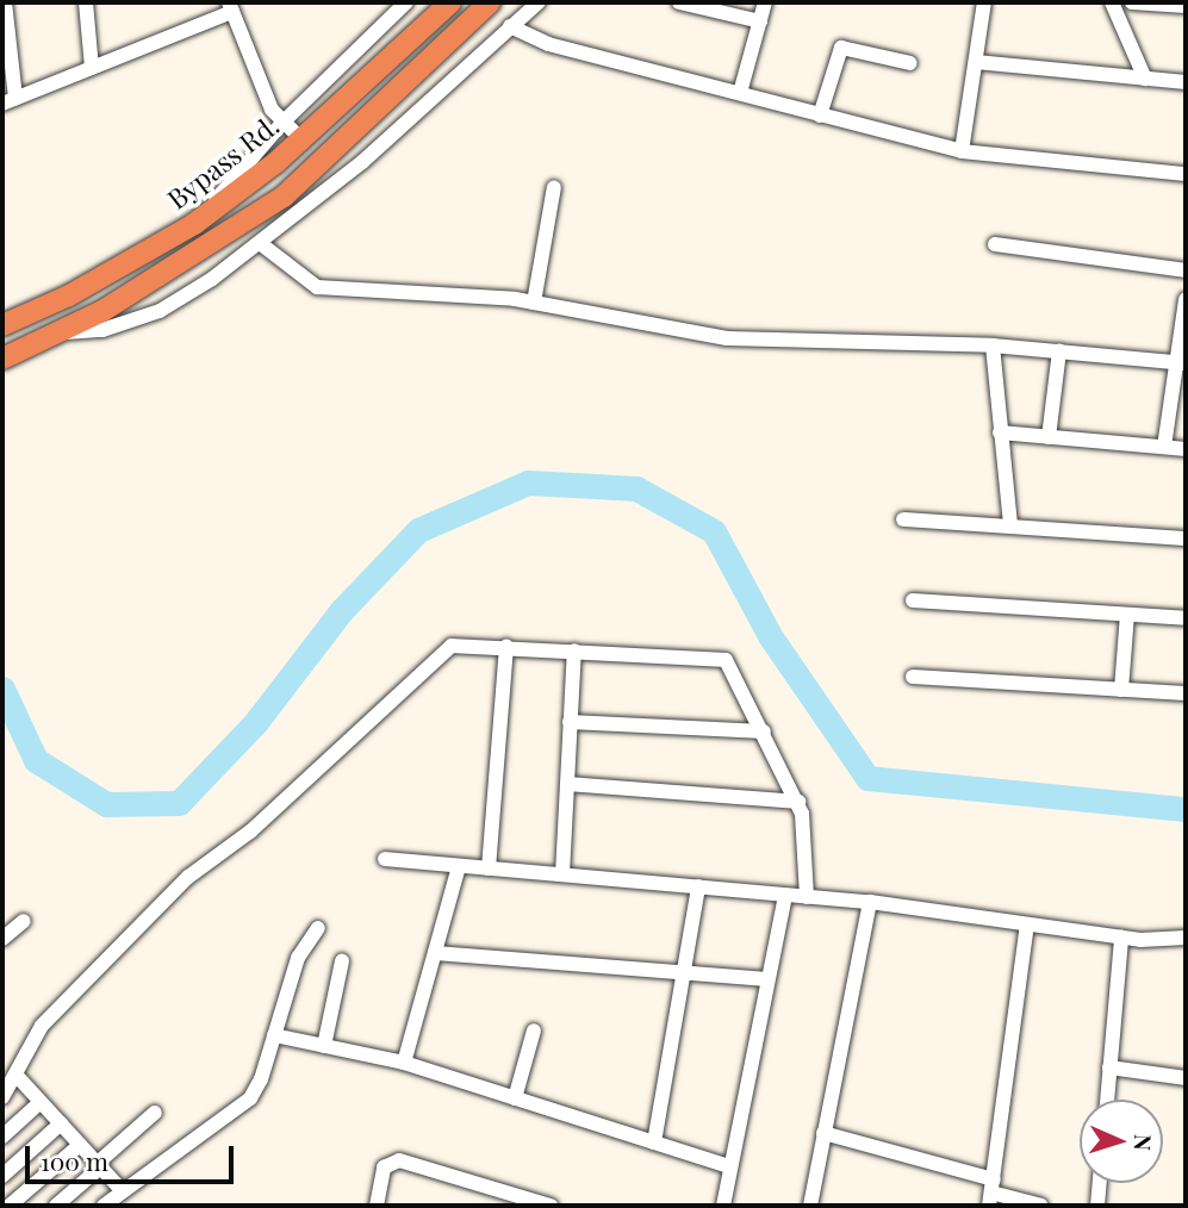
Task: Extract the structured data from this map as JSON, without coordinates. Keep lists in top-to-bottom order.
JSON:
{
  "streets": {
    "highway": ["Bypass Rd."]
  },
  "scale_bar": "100 m",
  "north": "right"
}
